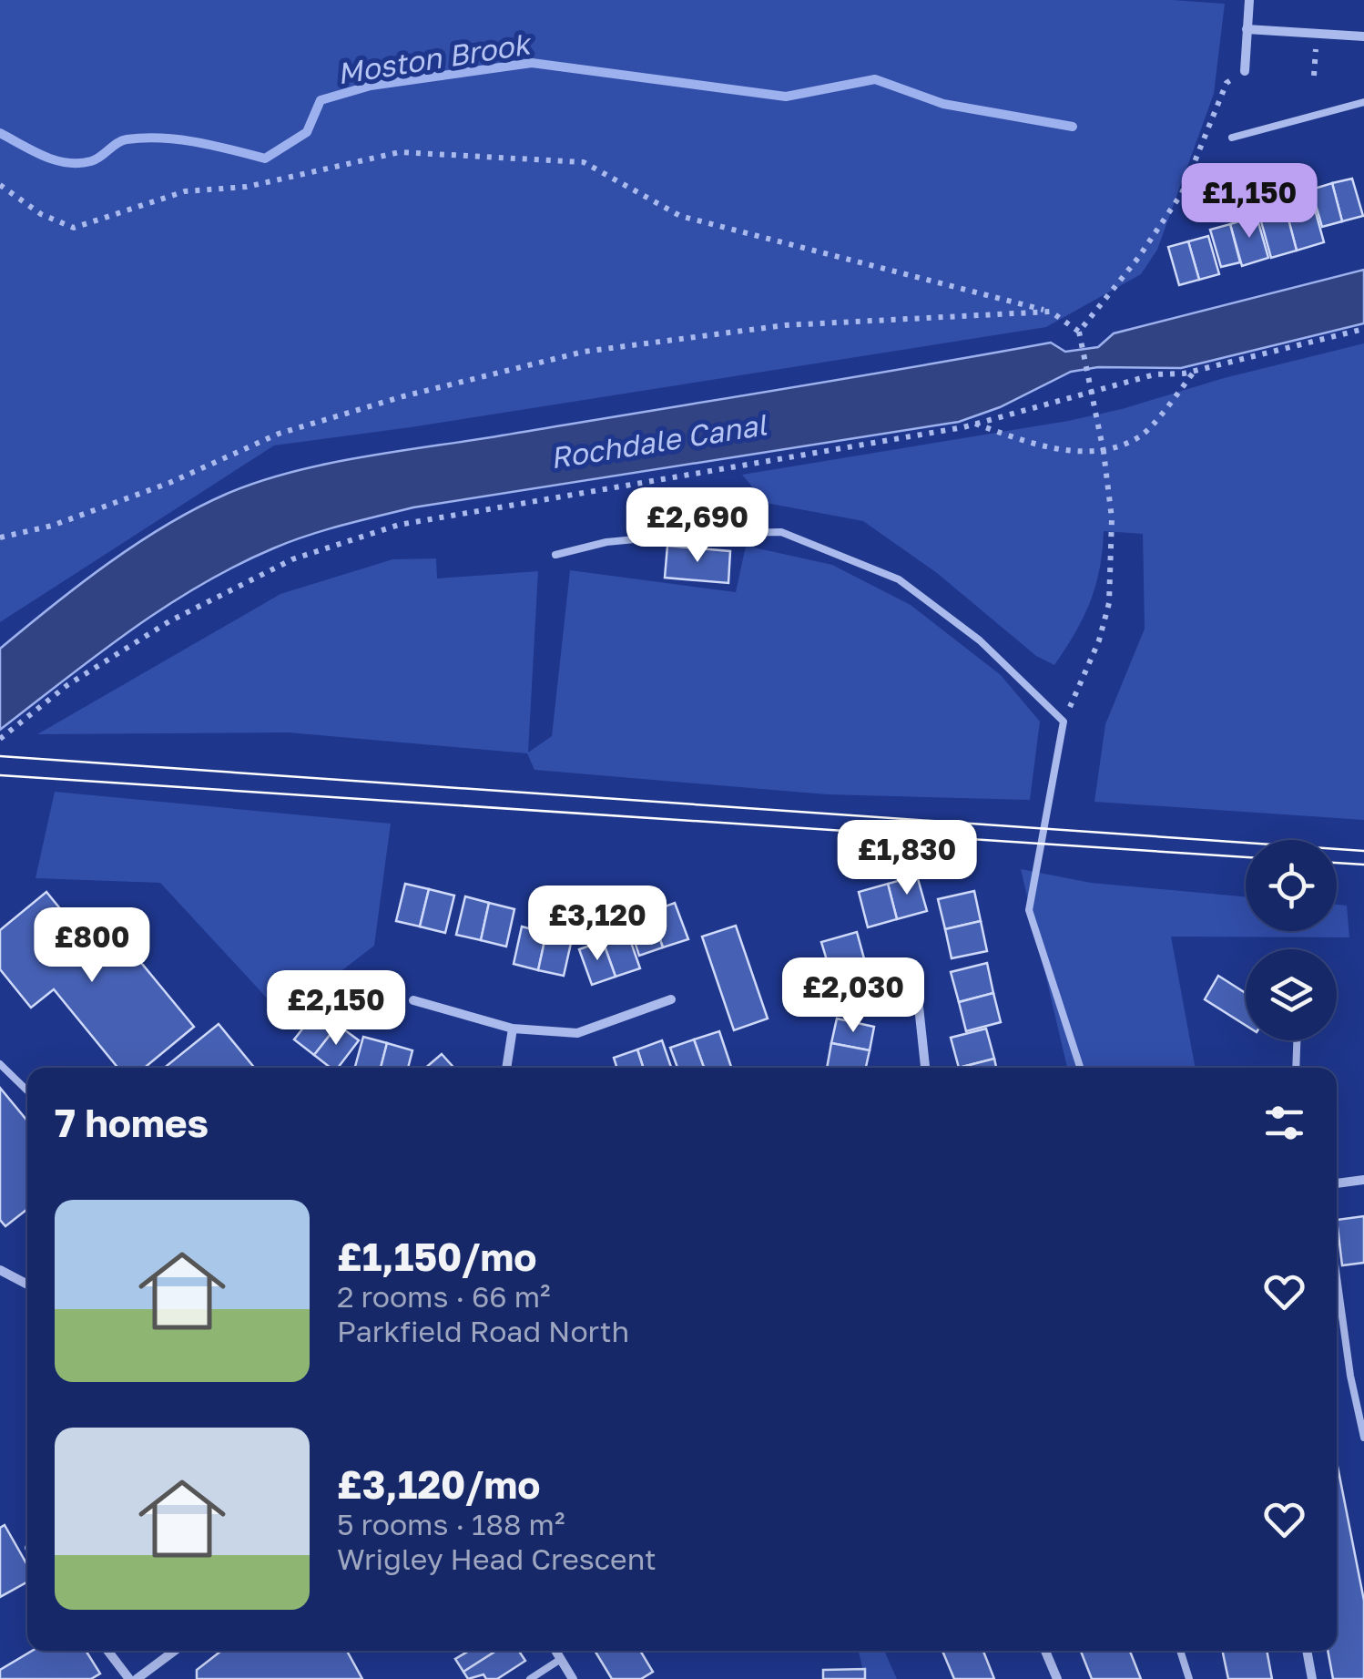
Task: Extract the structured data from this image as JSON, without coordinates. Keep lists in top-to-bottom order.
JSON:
{
  "water": ["Moston Brook", "Rochdale Canal"],
  "page": {
    "price": [
      "£1,150",
      "£2,690",
      "£1,830",
      "£3,120",
      "£800",
      "£2,030",
      "£2,150"
    ],
    "heading": "7 homes",
    "list": [
      {
        "name": "£1,150/mo",
        "note": "2 rooms · 66 m² · Parkfield Road North"
      },
      {
        "name": "£3,120/mo",
        "note": "5 rooms · 188 m² · Wrigley Head Crescent"
      }
    ]
  }
}
